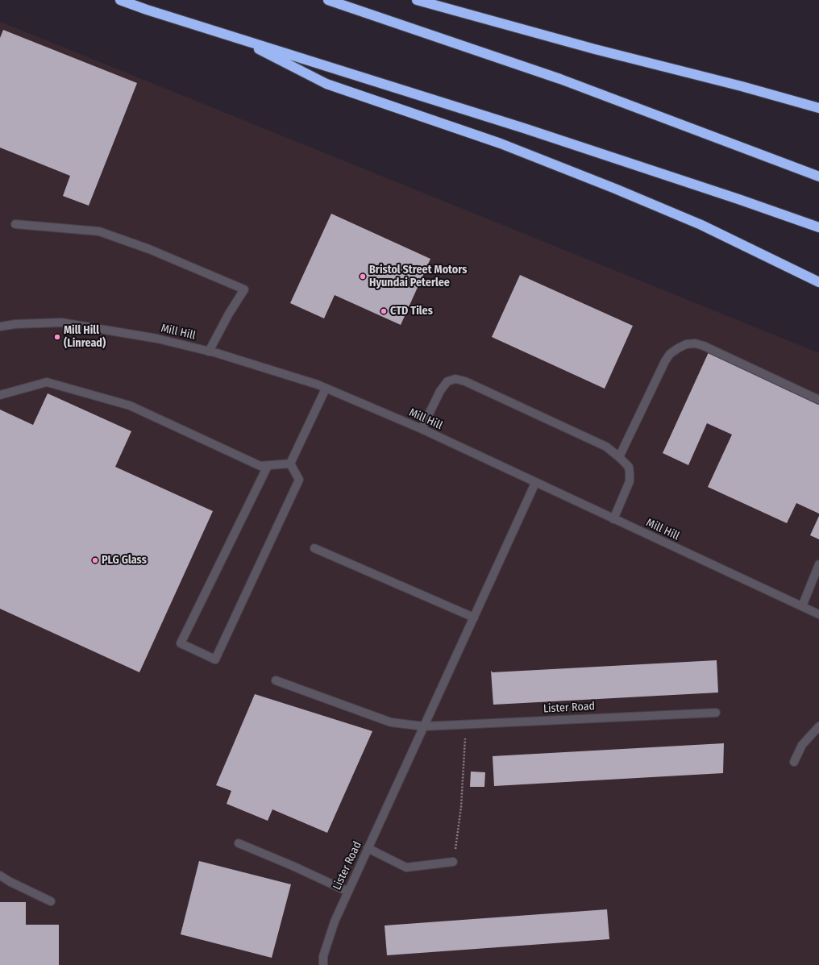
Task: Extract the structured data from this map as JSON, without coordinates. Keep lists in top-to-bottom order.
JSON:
{
  "streets": {
    "street": ["Mill Hill", "Lister Road"]
  },
  "crossings": [
    ["Mill Hill", "Lister Road"]
  ],
  "places": [
    "Bristol Street Motors Hyundai Peterlee",
    "CTD Tiles",
    "Mill Hill (Linread)",
    "PLG Glass"
  ]
}
